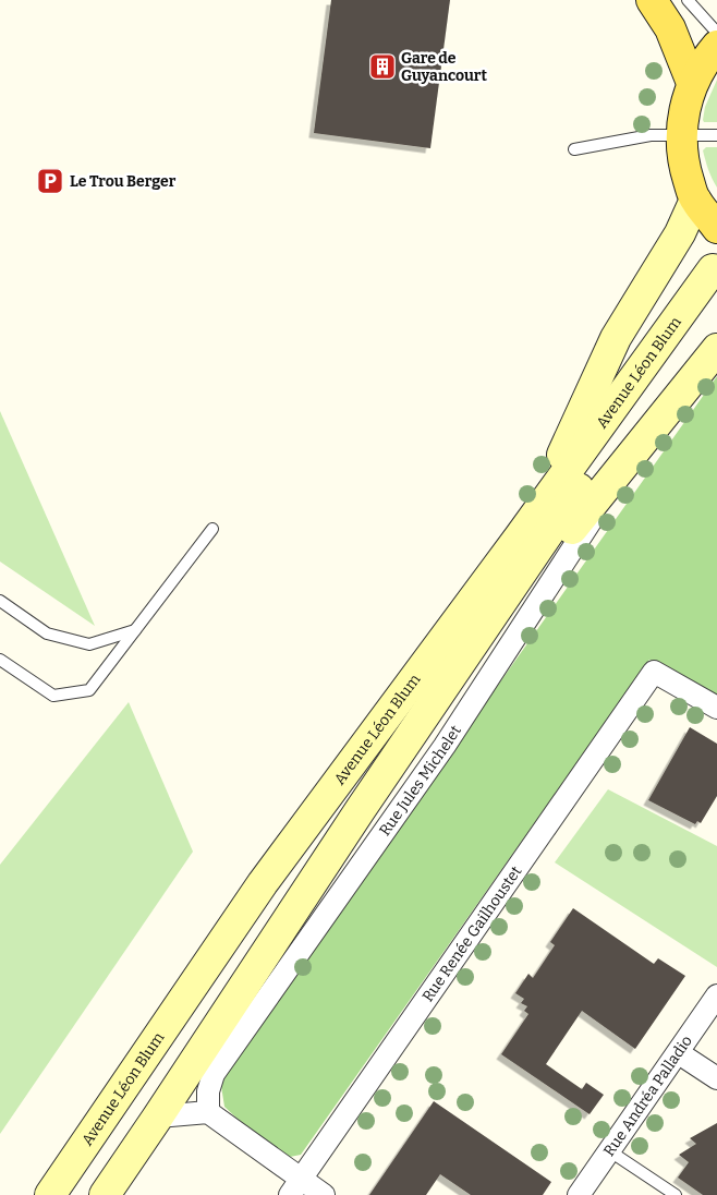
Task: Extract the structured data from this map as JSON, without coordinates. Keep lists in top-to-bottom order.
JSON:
{
  "streets": {
    "main road": ["Avenue Léon Blum"],
    "street": ["Rue Jules Michelet", "Rue Renée Gailhoustet", "Rue Andréa Palladio"]
  },
  "places": {
    "building": ["Gare de Guyancourt"],
    "parking": ["Le Trou Berger"]
  }
}
